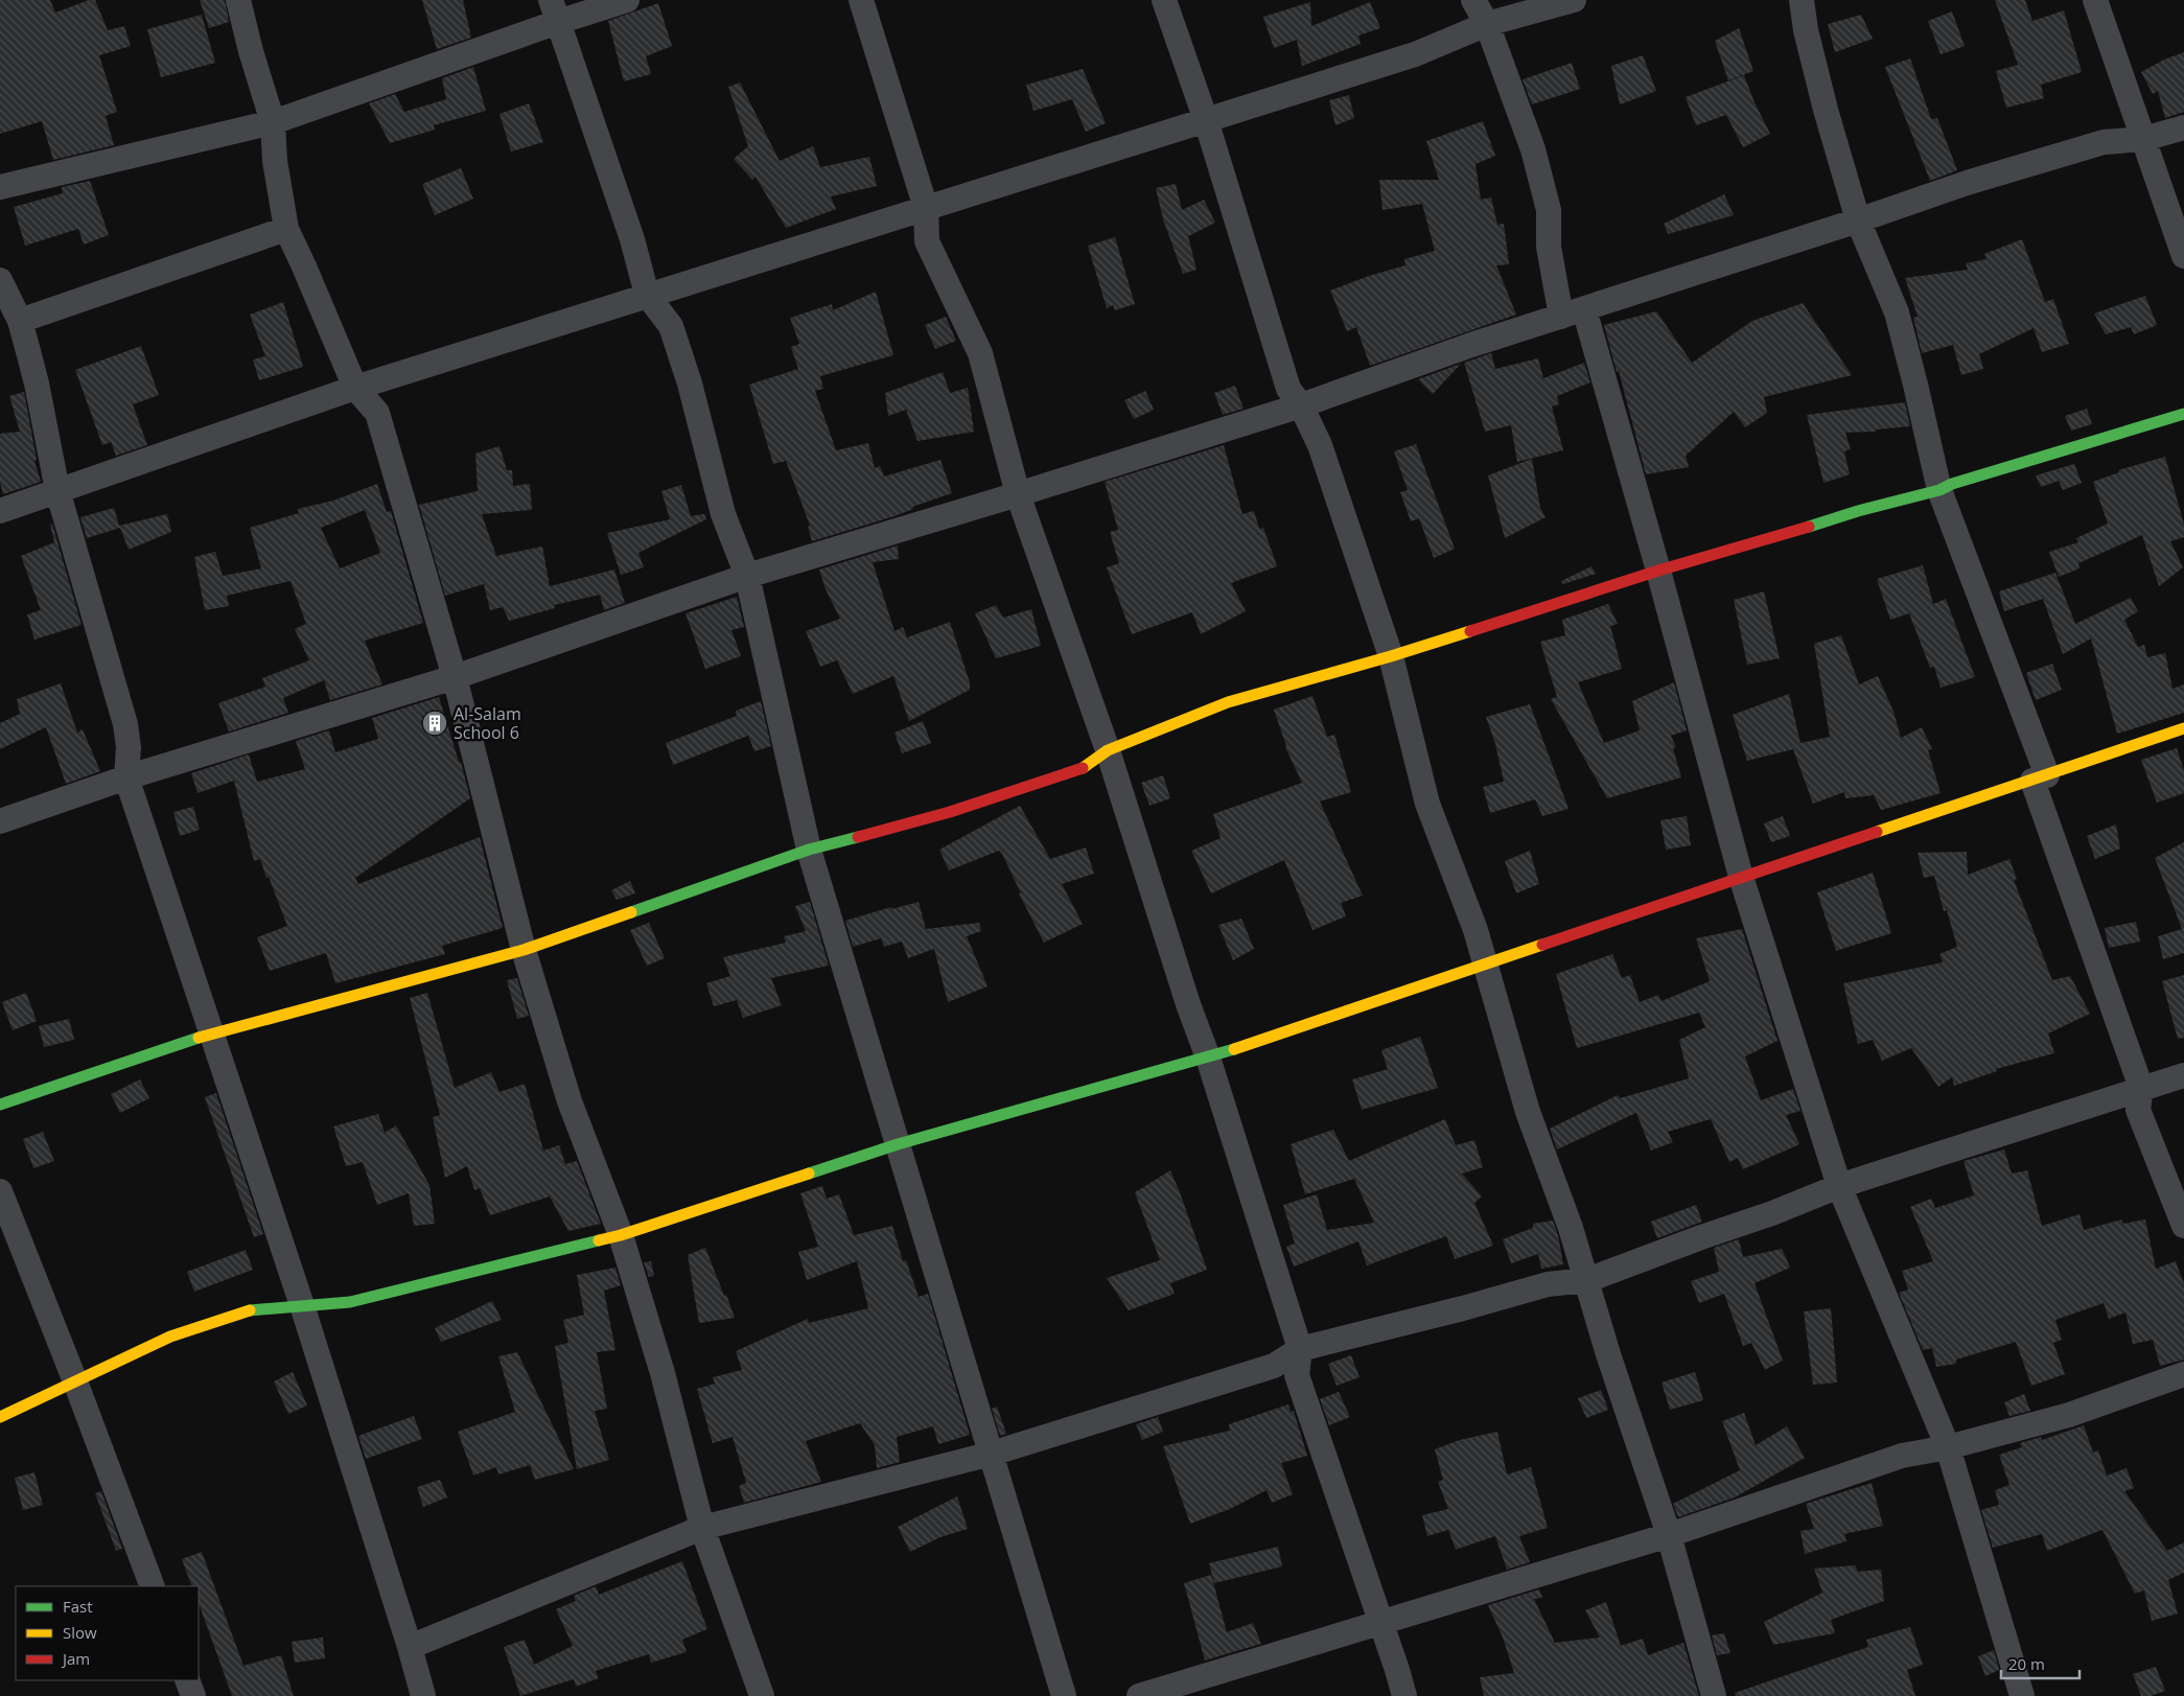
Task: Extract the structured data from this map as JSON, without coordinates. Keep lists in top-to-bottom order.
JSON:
{
  "places": {
    "building": ["Al-Salam School 6"]
  },
  "legend": ["Fast", "Slow", "Jam"],
  "scale_bar": "20 m"
}
